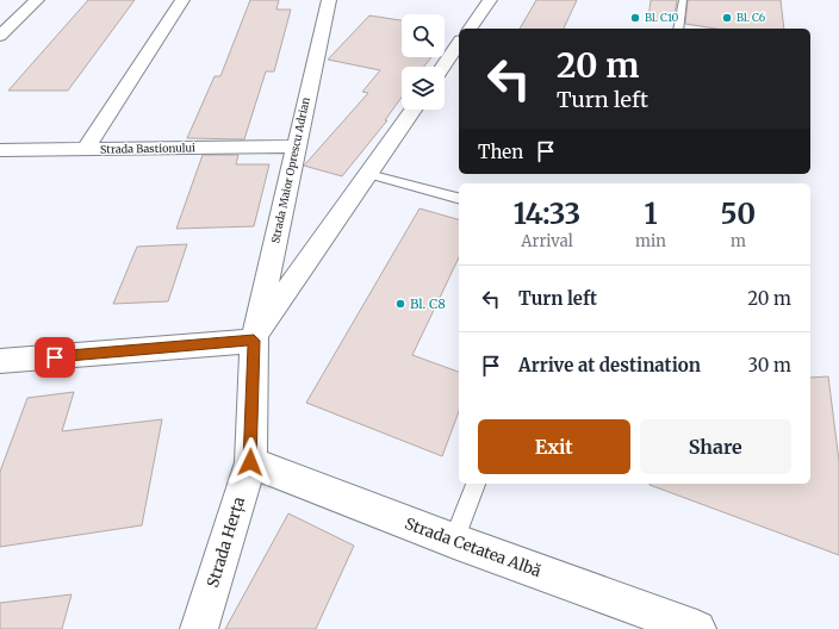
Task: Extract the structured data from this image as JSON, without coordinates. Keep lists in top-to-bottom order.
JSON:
{
  "streets": {
    "street": [
      "Strada Bastionului",
      "Strada Maior Oprescu Adrian",
      "Strada Herța",
      "Strada Cetatea Albă"
    ]
  },
  "crossings": [
    ["Strada Bastionului", "Strada Maior Oprescu Adrian"],
    ["Strada Maior Oprescu Adrian", "Strada Herța"],
    ["Strada Herța", "Strada Cetatea Albă"]
  ],
  "places": ["Bl. C10", "Bl. C6", "Bl. C8"],
  "page": {
    "turn": ["20 m", "Turn left"],
    "then": "Then",
    "eta": [
      "14:33",
      "Arrival",
      "1",
      "min",
      "50",
      "m"
    ],
    "list": [
      {
        "name": "Turn left",
        "value": "20 m"
      },
      {
        "name": "Arrive at destination",
        "value": "30 m"
      }
    ],
    "buttons": ["Exit", "Share"]
  }
}
